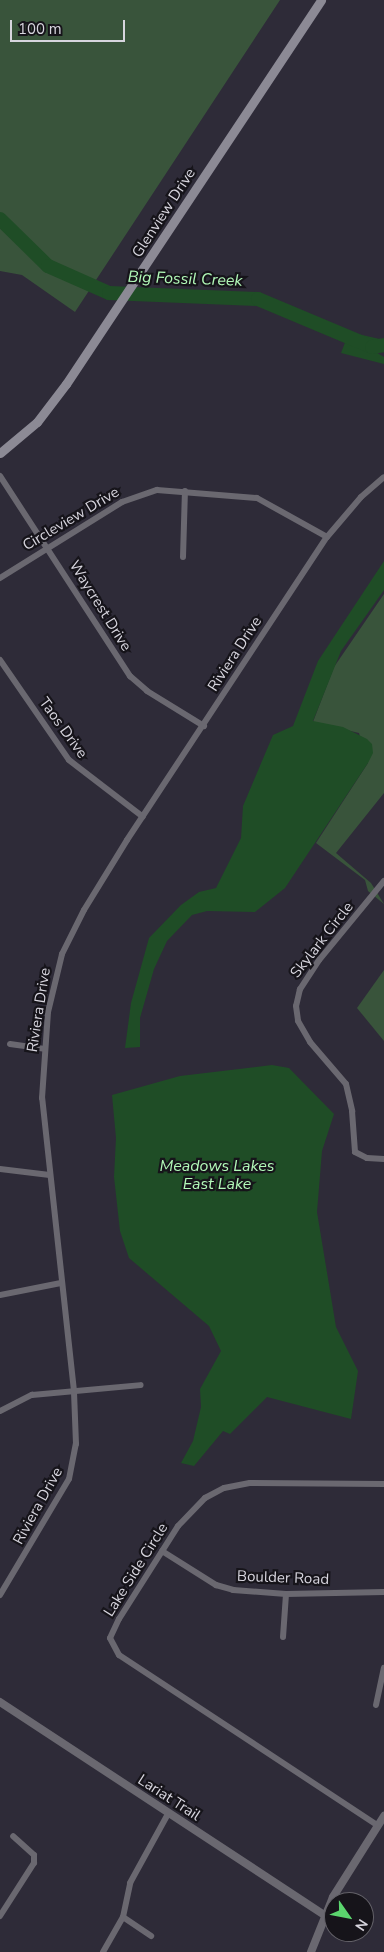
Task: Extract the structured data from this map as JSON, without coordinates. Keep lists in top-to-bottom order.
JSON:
{
  "streets": {
    "main road": ["Glenview Drive"],
    "street": [
      "Circleview Drive",
      "Waycrest Drive",
      "Riviera Drive",
      "Taos Drive",
      "Skylark Circle",
      "Lake Side Circle",
      "Boulder Road",
      "Lariat Trail"
    ]
  },
  "crossings": [
    ["Circleview Drive", "Waycrest Drive"],
    ["Circleview Drive", "Riviera Drive"],
    ["Waycrest Drive", "Riviera Drive"],
    ["Riviera Drive", "Taos Drive"],
    ["Lake Side Circle", "Boulder Road"]
  ],
  "water": ["Big Fossil Creek", "Meadows Lakes East Lake"],
  "scale_bar": "100 m",
  "north": "bottom right"
}
